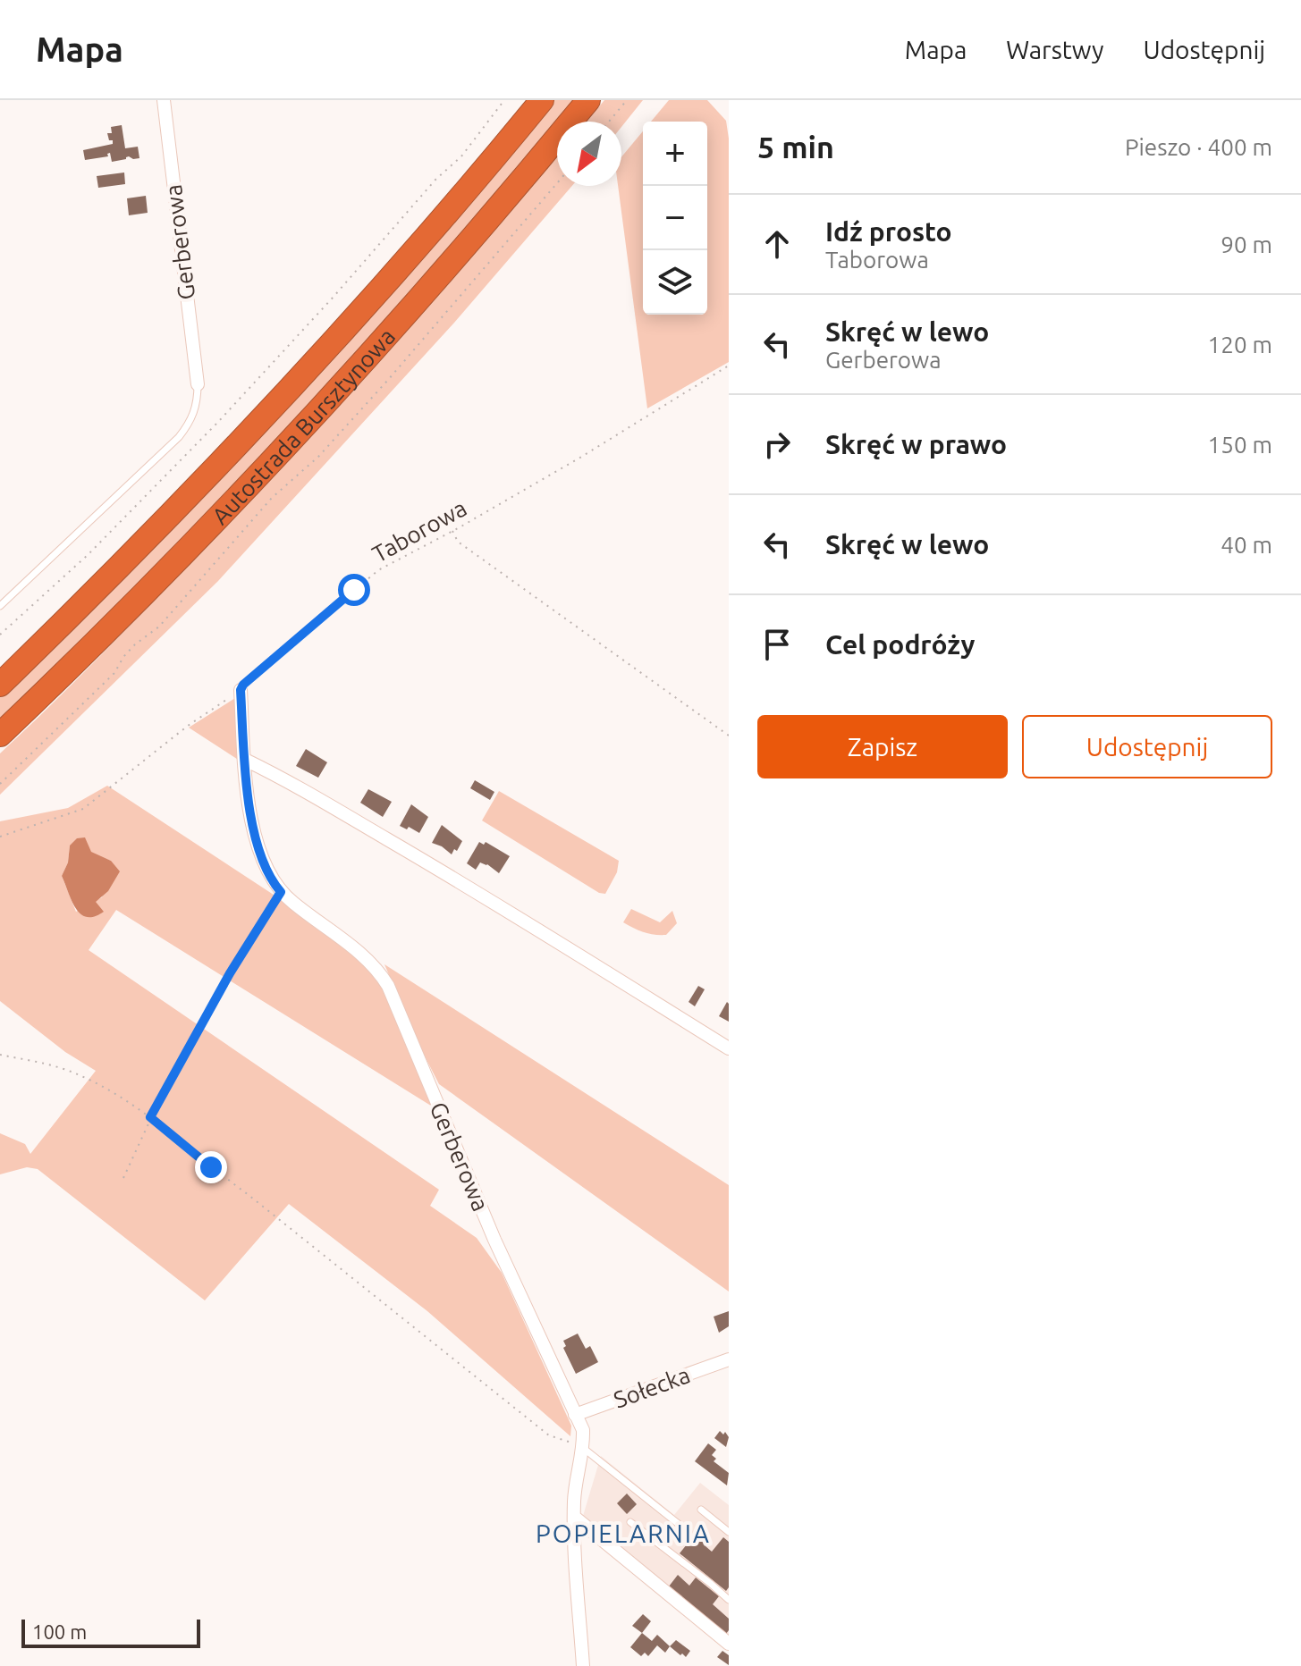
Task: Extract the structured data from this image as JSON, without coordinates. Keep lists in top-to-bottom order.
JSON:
{
  "streets": {
    "highway": ["Autostrada Bursztynowa"],
    "street": ["Gerberowa", "Sołecka"],
    "path": ["Taborowa"]
  },
  "crossings": [
    ["Gerberowa", "Taborowa"],
    ["Gerberowa", "Sołecka"]
  ],
  "districts": ["POPIELARNIA"],
  "scale_bar": "100 m",
  "north": "bottom left",
  "page": {
    "header": "Mapa",
    "nav": ["Mapa", "Warstwy", "Udostępnij"],
    "heading": ["5 min", "Pieszo · 400 m"],
    "map_buttons": ["+", "−"],
    "list": [
      ["Idź prosto", "Taborowa", "90 m"],
      ["Skręć w lewo", "Gerberowa", "120 m"],
      ["Skręć w prawo", "150 m"],
      ["Skręć w lewo", "40 m"],
      "Cel podróży"
    ],
    "buttons": ["Zapisz", "Udostępnij"],
    "scale": "100 m"
  }
}
